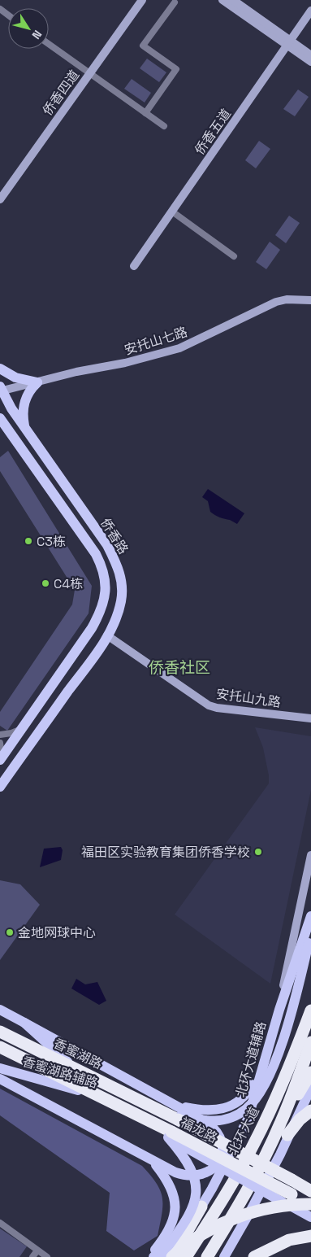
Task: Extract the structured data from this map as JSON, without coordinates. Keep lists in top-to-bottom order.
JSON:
{
  "streets": {
    "highway": ["香蜜湖路", "福龙路", "北环大道"],
    "main road": ["侨香路", "北环大道辅路", "香蜜湖路辅路"],
    "street": [
      "侨香四道",
      "侨香五道",
      "安托山七路",
      "安托山九路"
    ]
  },
  "crossings": [
    ["安托山七路", "侨香路"],
    ["侨香路", "安托山九路"],
    ["香蜜湖路", "香蜜湖路辅路"],
    ["香蜜湖路", "福龙路"],
    ["香蜜湖路辅路", "福龙路"]
  ],
  "districts": ["侨香社区"],
  "places": [
    "C3栋",
    "C4栋",
    "福田区实验教育集团侨香学校",
    "金地网球中心"
  ],
  "north": "bottom right"
}
